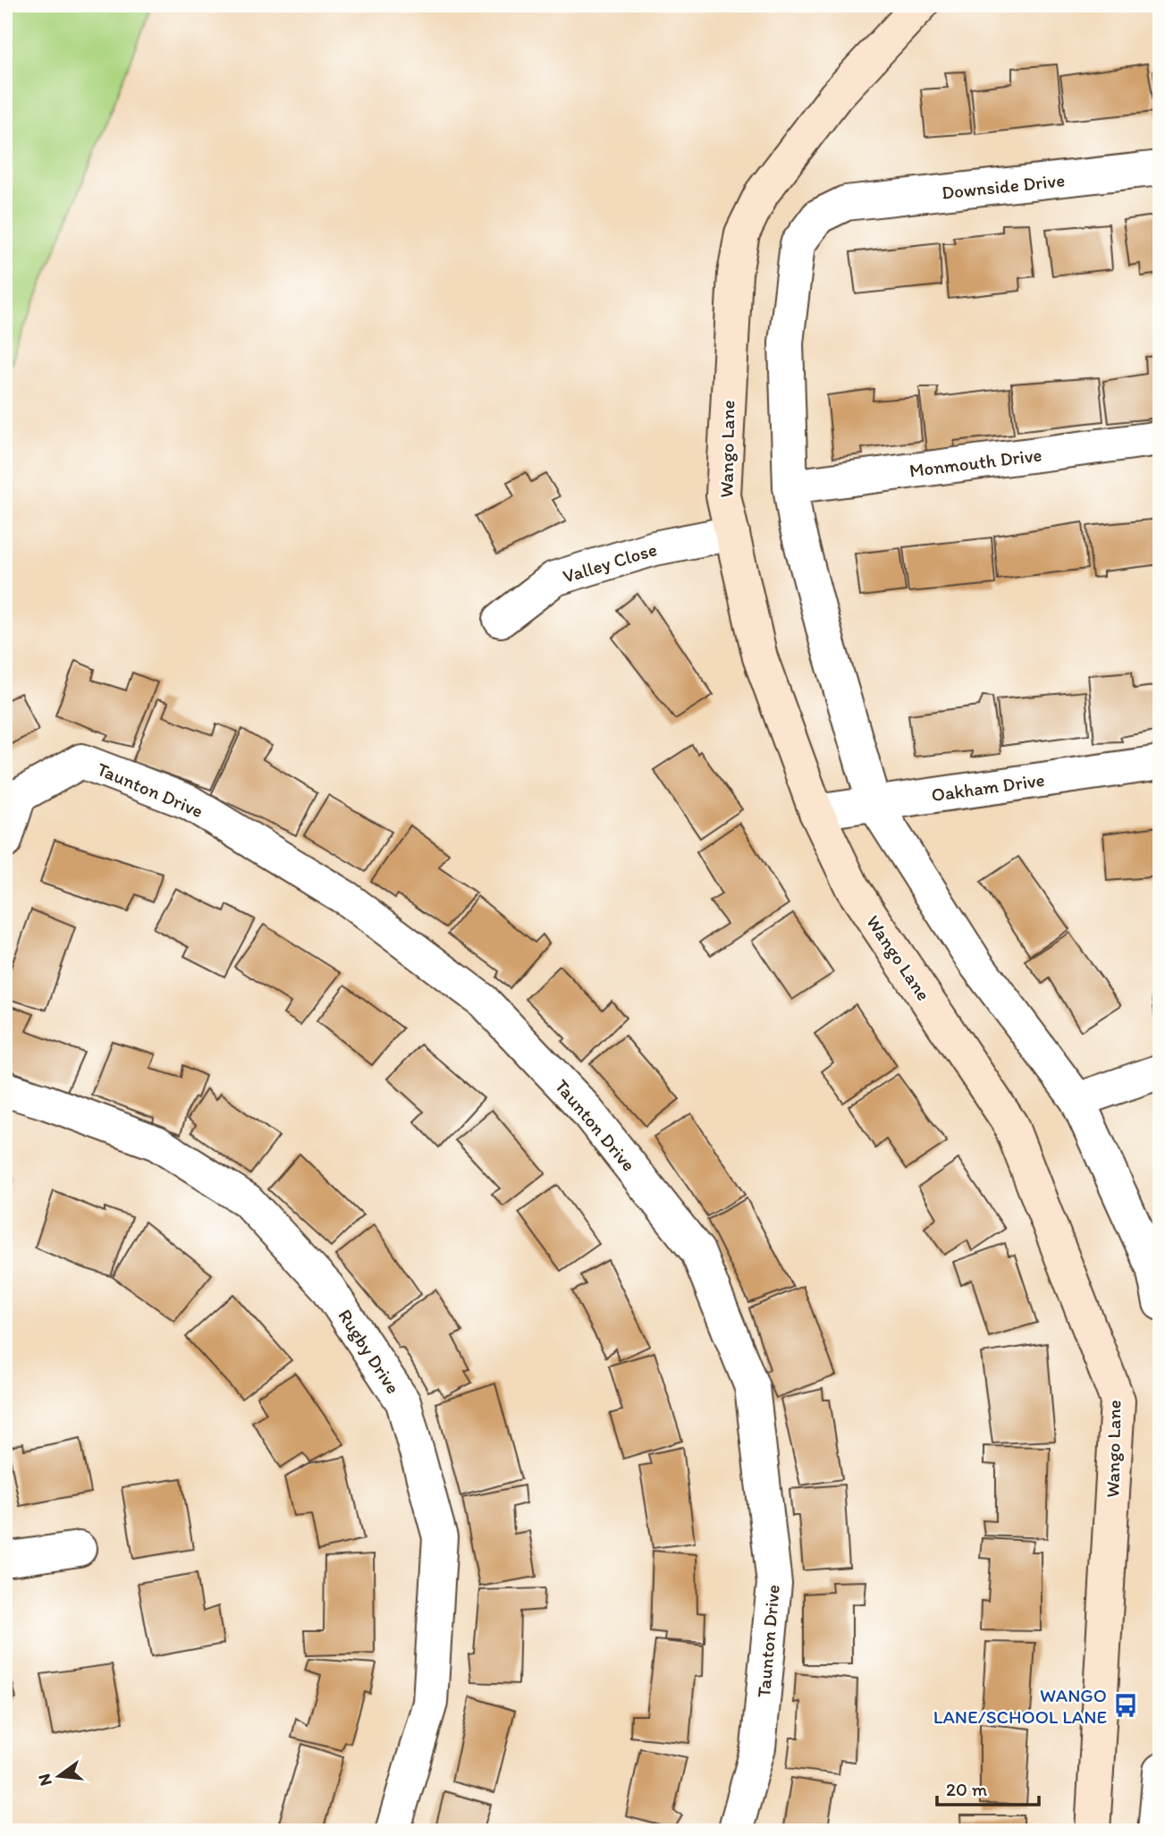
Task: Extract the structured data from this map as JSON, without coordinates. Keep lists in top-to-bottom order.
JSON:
{
  "streets": {
    "main road": ["Wango Lane"],
    "street": [
      "Downside Drive",
      "Monmouth Drive",
      "Valley Close",
      "Oakham Drive",
      "Taunton Drive",
      "Rugby Drive"
    ]
  },
  "crossings": [
    ["Downside Drive", "Monmouth Drive"],
    ["Wango Lane", "Valley Close"],
    ["Wango Lane", "Oakham Drive"]
  ],
  "places": {
    "bus stop": ["WANGO LANE/SCHOOL LANE"]
  },
  "scale_bar": "20 m",
  "north": "left"
}
